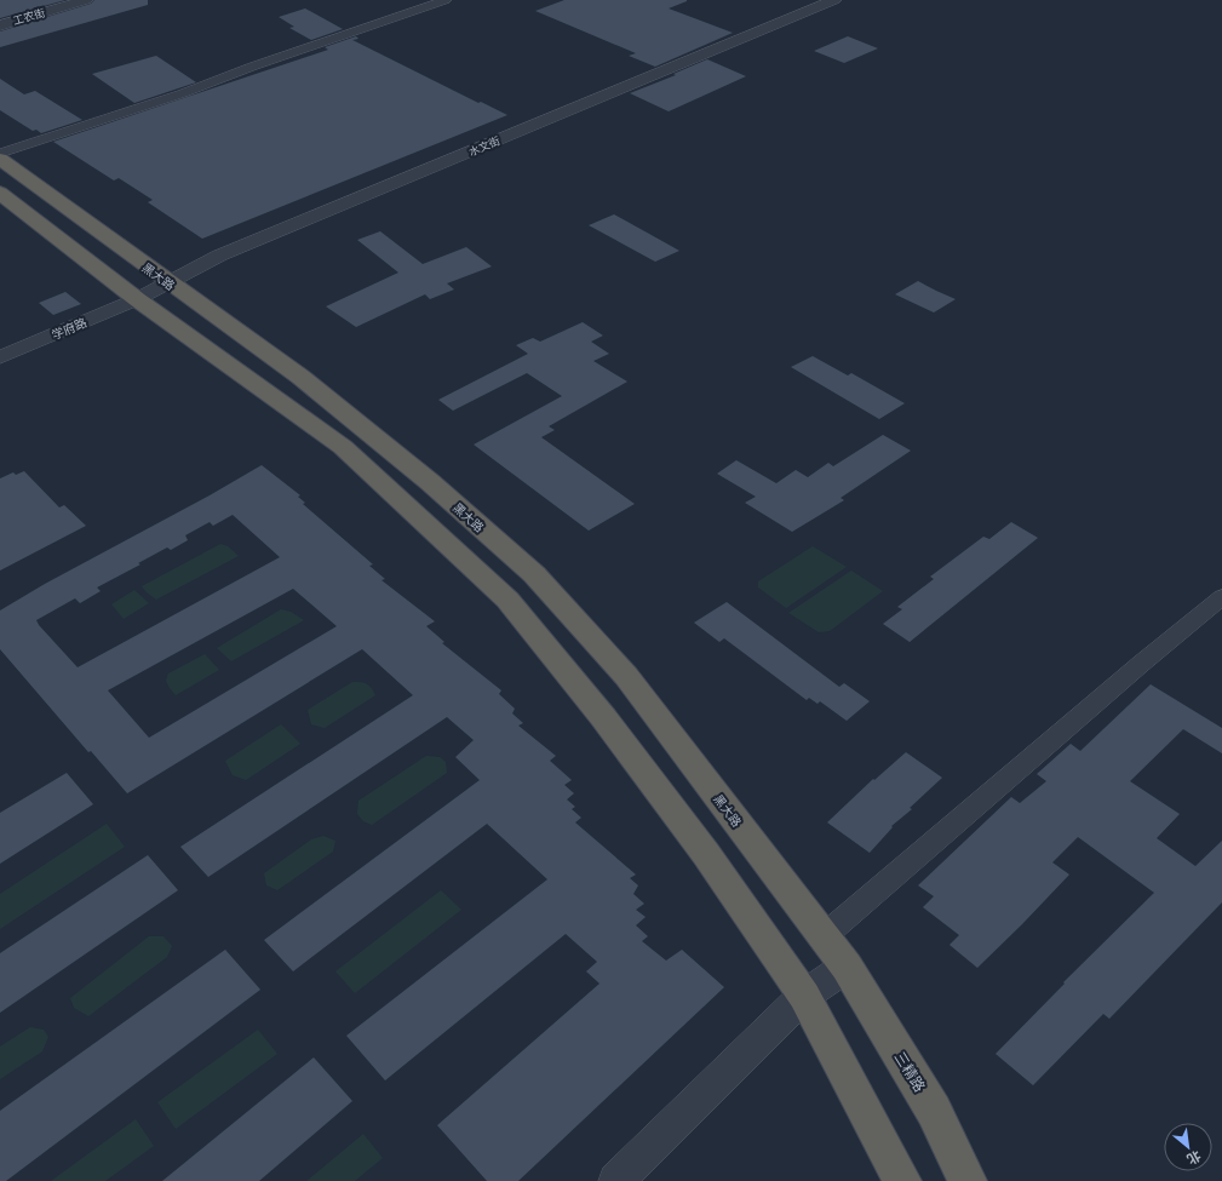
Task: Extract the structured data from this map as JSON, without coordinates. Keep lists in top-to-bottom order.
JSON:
{
  "streets": {
    "highway": ["黑大路", "三精路"],
    "street": ["工农街", "水文街", "学府路"]
  },
  "crossings": [
    ["水文街", "黑大路"],
    ["水文街", "学府路"],
    ["黑大路", "三精路"]
  ],
  "north": "bottom right"
}
